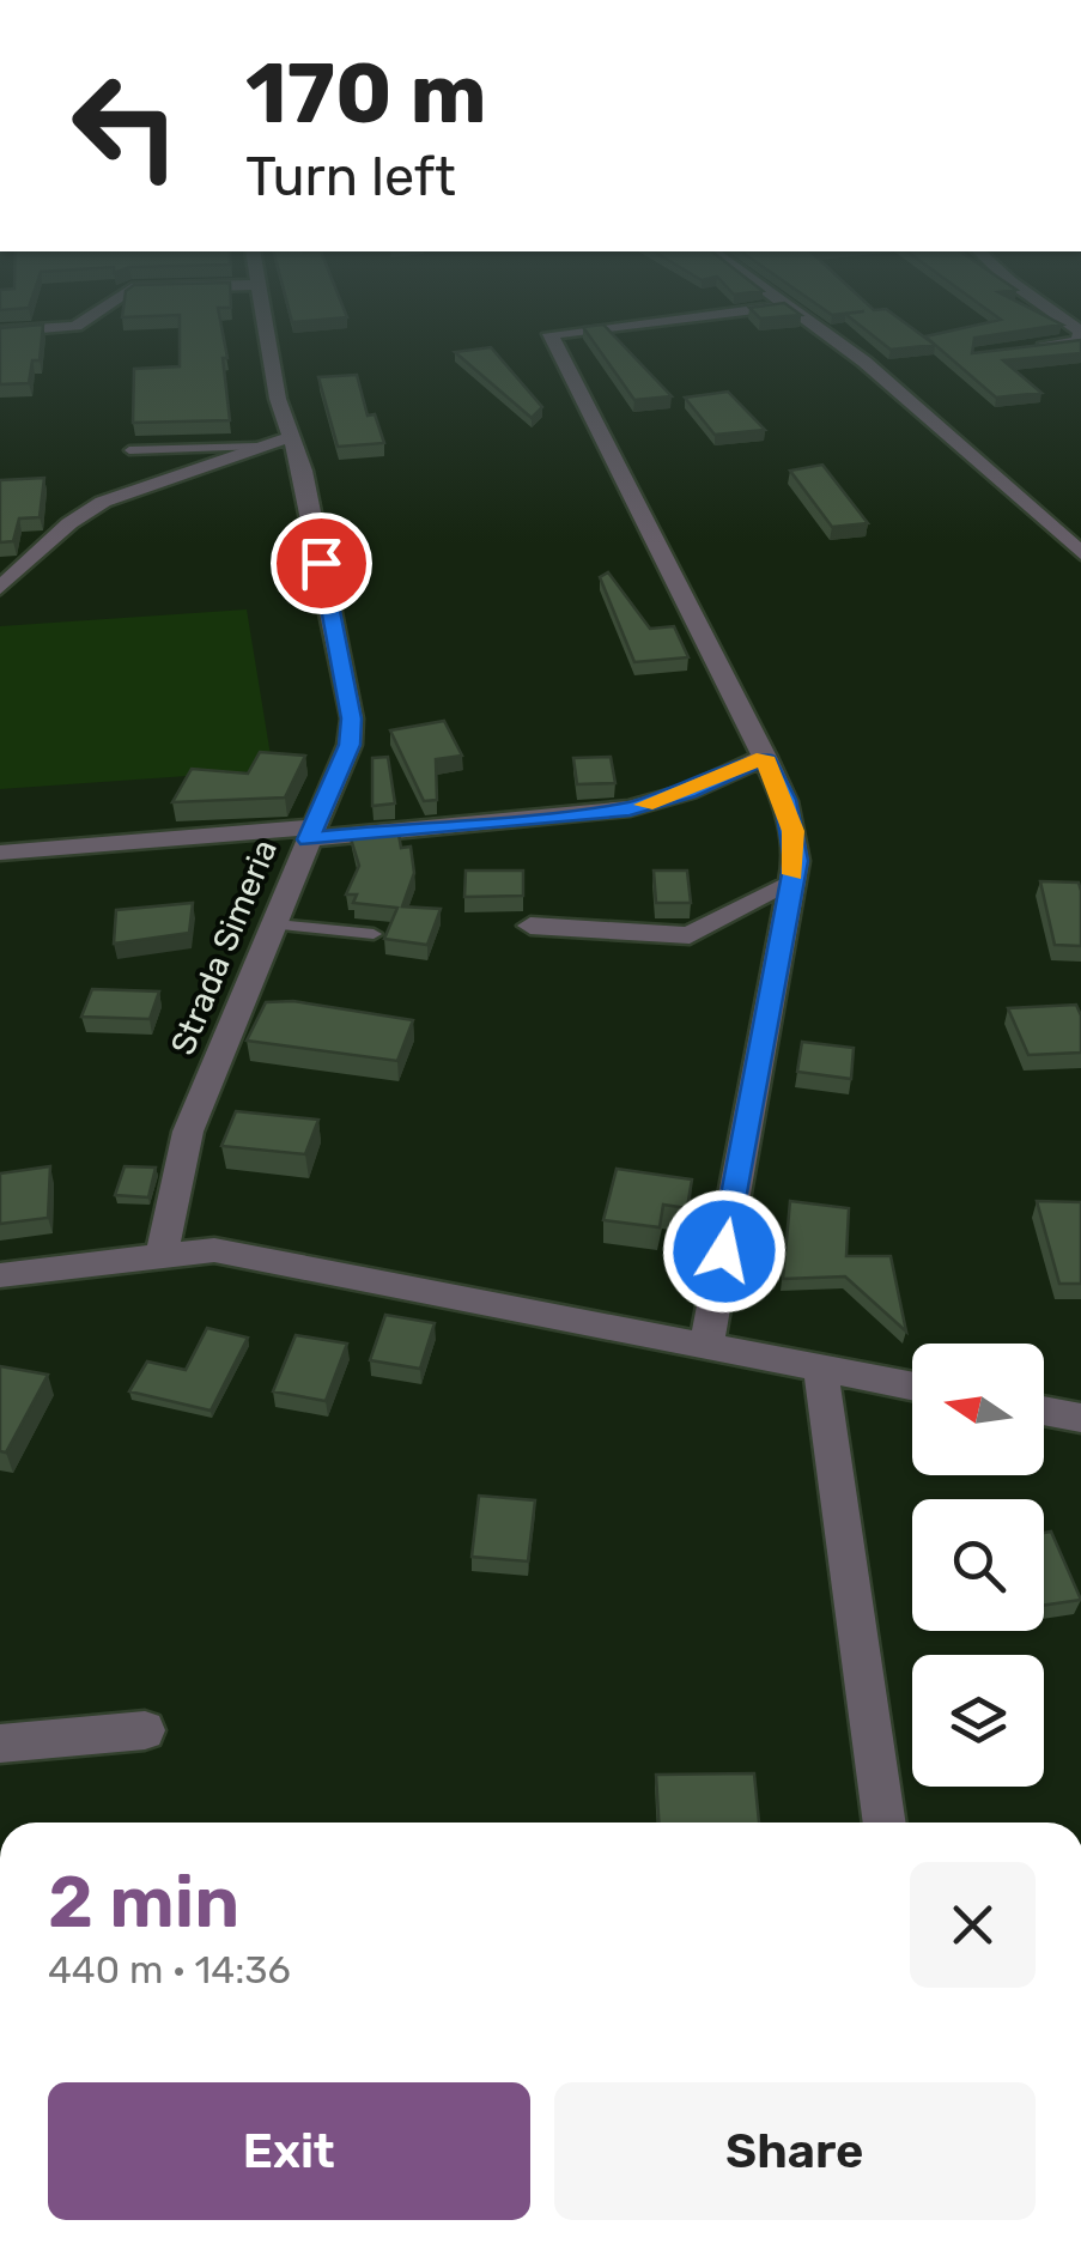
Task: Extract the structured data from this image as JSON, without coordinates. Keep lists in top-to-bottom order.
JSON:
{
  "streets": {
    "street": ["Strada Simeria"]
  },
  "north": "left",
  "page": {
    "turn": ["170 m", "Turn left"],
    "heading": ["2 min", "440 m · 14:36"],
    "buttons": ["Exit", "Share"]
  }
}
